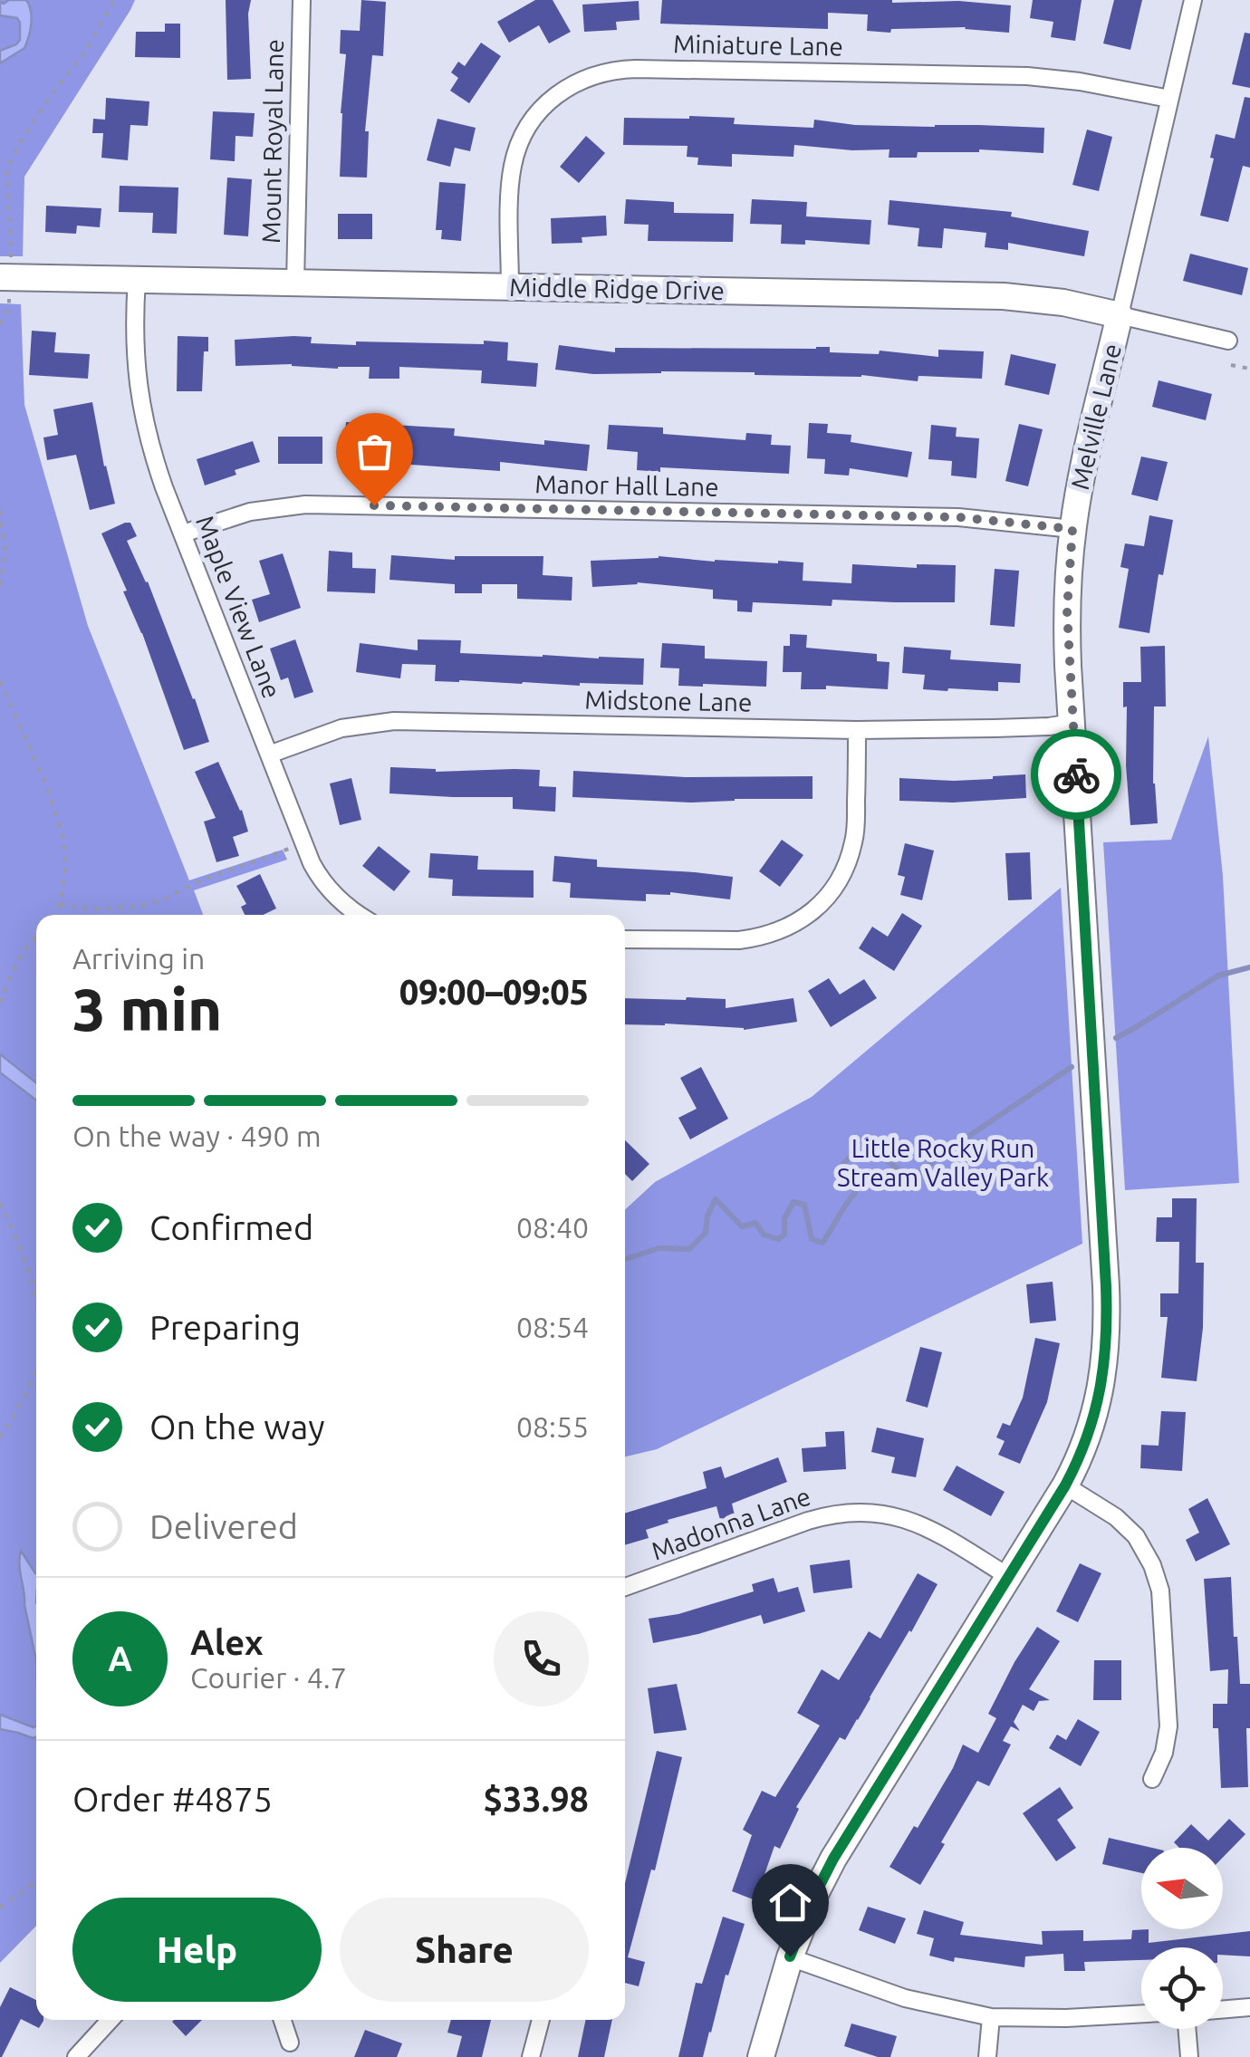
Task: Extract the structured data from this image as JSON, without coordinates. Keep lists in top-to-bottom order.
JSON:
{
  "streets": {
    "street": [
      "Miniature Lane",
      "Mount Royal Lane",
      "Middle Ridge Drive",
      "Melville Lane",
      "Manor Hall Lane",
      "Maple View Lane",
      "Midstone Lane",
      "Madonna Lane"
    ]
  },
  "crossings": [
    ["Miniature Lane", "Middle Ridge Drive"],
    ["Miniature Lane", "Melville Lane"],
    ["Mount Royal Lane", "Middle Ridge Drive"],
    ["Middle Ridge Drive", "Melville Lane"],
    ["Middle Ridge Drive", "Maple View Lane"],
    ["Melville Lane", "Manor Hall Lane"],
    ["Melville Lane", "Midstone Lane"],
    ["Melville Lane", "Madonna Lane"],
    ["Manor Hall Lane", "Maple View Lane"],
    ["Maple View Lane", "Midstone Lane"]
  ],
  "parks": ["Little Rocky Run Stream Valley Park"],
  "north": "left",
  "page": {
    "heading": ["3 min", "Arriving in", "09:00–09:05"],
    "panel": [
      "Alex",
      "Courier · 4.7",
      "Order #4875",
      "$33.98"
    ],
    "bar": "On the way · 490 m",
    "list": [
      ["Confirmed", "08:40"],
      ["Preparing", "08:54"],
      ["On the way", "08:55"],
      "Delivered"
    ],
    "round": "A",
    "buttons": ["Help", "Share"]
  }
}
